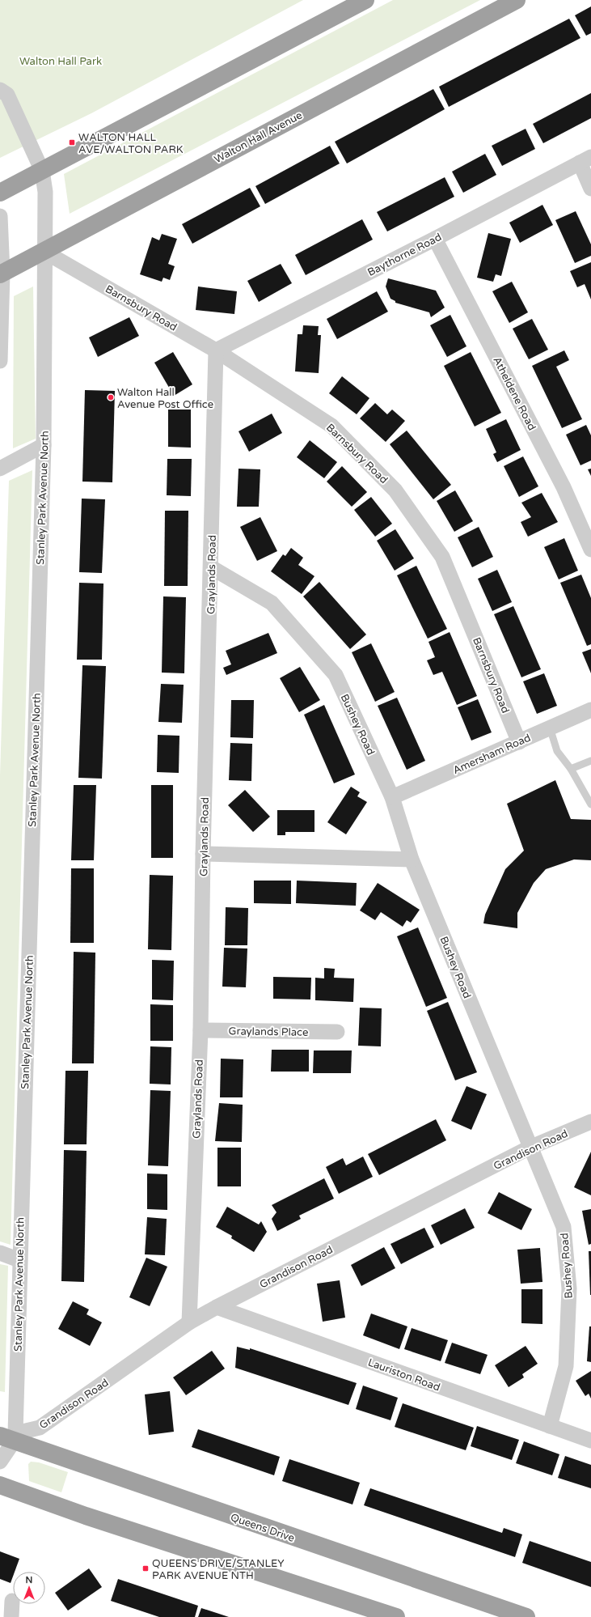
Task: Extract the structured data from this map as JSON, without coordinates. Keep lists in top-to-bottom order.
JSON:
{
  "streets": {
    "highway": ["Walton Hall Avenue", "Queens Drive"],
    "street": [
      "Baythorne Road",
      "Barnsbury Road",
      "Atheldene Road",
      "Stanley Park Avenue North",
      "Graylands Road",
      "Bushey Road",
      "Amersham Road",
      "Graylands Place",
      "Grandison Road",
      "Lauriston Road"
    ]
  },
  "crossings": [
    ["Walton Hall Avenue", "Barnsbury Road"],
    ["Walton Hall Avenue", "Stanley Park Avenue North"],
    ["Baythorne Road", "Barnsbury Road"],
    ["Baythorne Road", "Atheldene Road"],
    ["Baythorne Road", "Graylands Road"],
    ["Barnsbury Road", "Stanley Park Avenue North"],
    ["Barnsbury Road", "Graylands Road"],
    ["Barnsbury Road", "Amersham Road"],
    ["Stanley Park Avenue North", "Grandison Road"],
    ["Stanley Park Avenue North", "Queens Drive"],
    ["Graylands Road", "Bushey Road"],
    ["Graylands Road", "Graylands Place"],
    ["Graylands Road", "Grandison Road"],
    ["Bushey Road", "Amersham Road"],
    ["Bushey Road", "Grandison Road"],
    ["Bushey Road", "Lauriston Road"],
    ["Grandison Road", "Lauriston Road"],
    ["Grandison Road", "Queens Drive"]
  ],
  "parks": ["Walton Hall Park"],
  "places": {
    "transit": ["WALTON HALL AVE/WALTON PARK", "QUEENS DRIVE/STANLEY PARK AVENUE NTH"],
    "other": ["Walton Hall Avenue Post Office"]
  },
  "north": "top"
}
